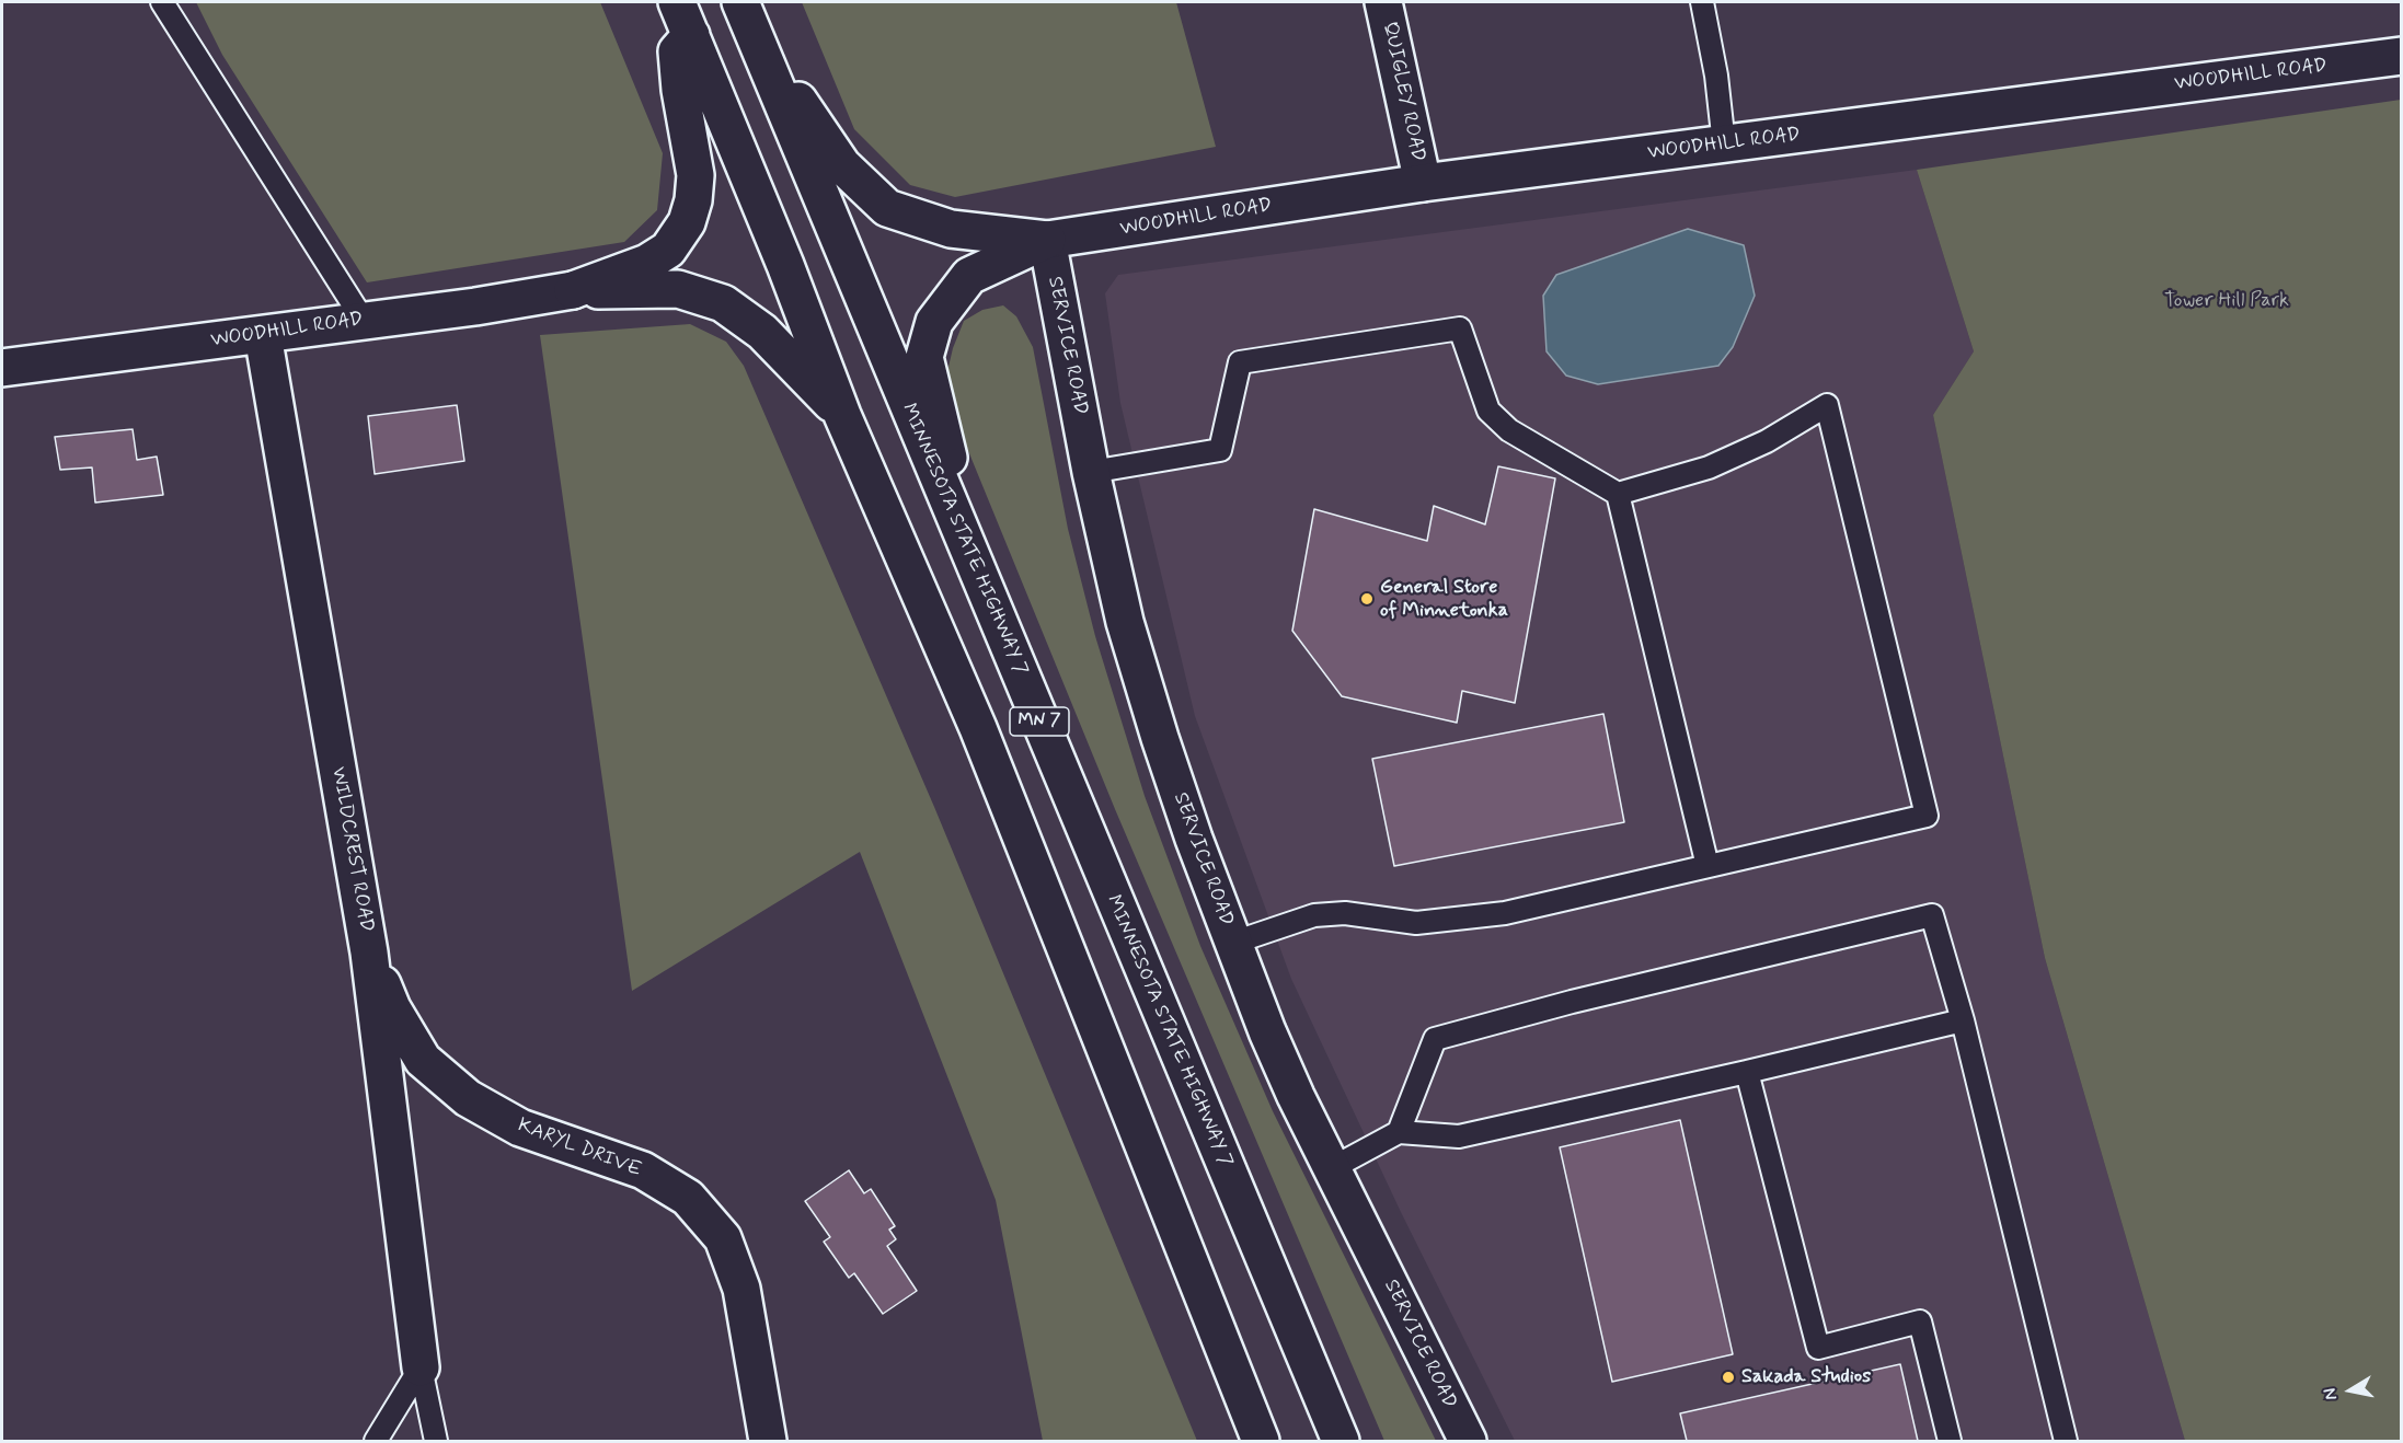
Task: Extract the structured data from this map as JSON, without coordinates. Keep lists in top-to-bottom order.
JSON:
{
  "streets": {
    "street": [
      "WOODHILL ROAD",
      "QUIGLEY ROAD",
      "SERVICE ROAD",
      "MINNESOTA STATE HIGHWAY 7",
      "MN 7",
      "WILDCREST ROAD",
      "KARYL DRIVE"
    ]
  },
  "crossings": [
    ["WOODHILL ROAD", "QUIGLEY ROAD"],
    ["WOODHILL ROAD", "SERVICE ROAD"],
    ["WOODHILL ROAD", "WILDCREST ROAD"],
    ["WILDCREST ROAD", "KARYL DRIVE"]
  ],
  "parks": ["Tower Hill Park"],
  "places": ["General Store of Minnetonka", "Sakada Studios"],
  "north": "left"
}
